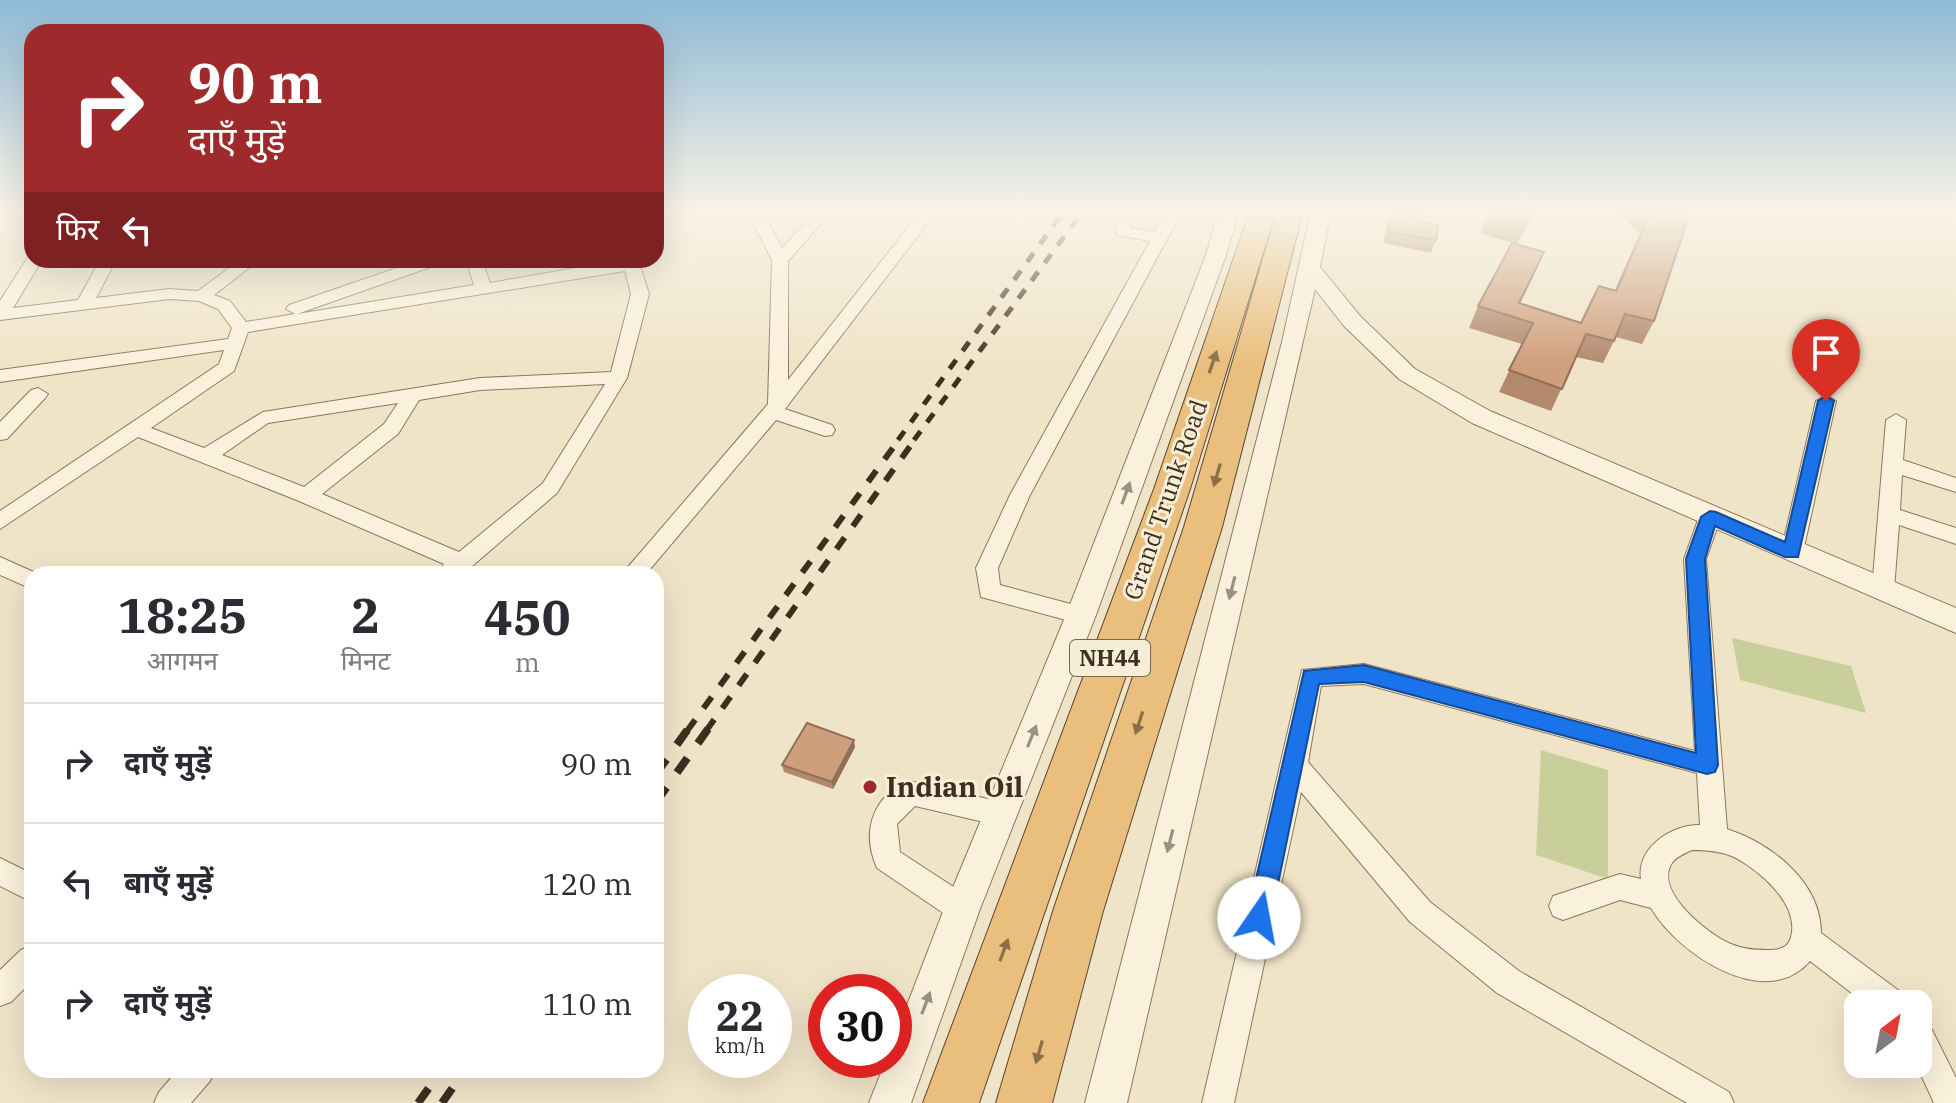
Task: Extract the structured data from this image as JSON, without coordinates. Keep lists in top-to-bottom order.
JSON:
{
  "streets": {
    "highway": ["Grand Trunk Road", "NH44"]
  },
  "places": ["Indian Oil"],
  "north": "top right",
  "page": {
    "turn": ["90 m", "दाएँ मुड़ें"],
    "then": "फिर",
    "eta": [
      "18:25",
      "आगमन",
      "2",
      "मिनट",
      "450",
      "m"
    ],
    "list": [
      {
        "name": "दाएँ मुड़ें",
        "value": "90 m"
      },
      {
        "name": "बाएँ मुड़ें",
        "value": "120 m"
      },
      {
        "name": "दाएँ मुड़ें",
        "value": "110 m"
      }
    ],
    "speed": "22 km/h",
    "limit": "30"
  }
}
